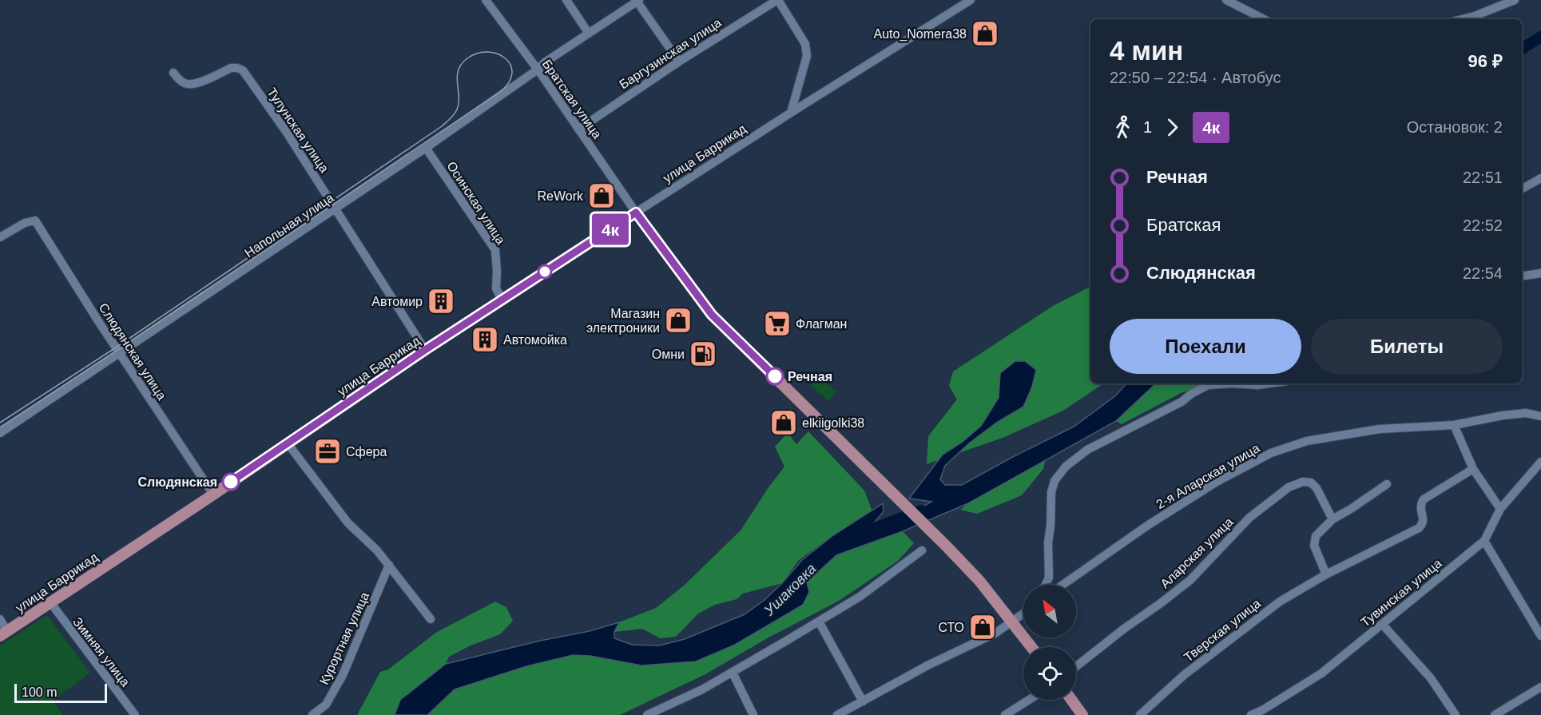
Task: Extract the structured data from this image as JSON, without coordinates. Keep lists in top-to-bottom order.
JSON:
{
  "streets": {
    "main road": ["улица Баррикад"],
    "street": [
      "Баргузинская улица",
      "Братская улица",
      "Тулунская улица",
      "Осинская улица",
      "Напольная улица",
      "Слюдянская улица",
      "2-я Аларская улица",
      "Аларская улица",
      "Тувинская улица",
      "Тверская улица",
      "Курортная улица",
      "Зимняя улица"
    ]
  },
  "crossings": [
    ["Баргузинская улица", "Братская улица"],
    ["Братская улица", "улица Баррикад"],
    ["Братская улица", "Напольная улица"],
    ["Тулунская улица", "улица Баррикад"],
    ["Тулунская улица", "Напольная улица"],
    ["улица Баррикад", "Осинская улица"],
    ["улица Баррикад", "Слюдянская улица"],
    ["улица Баррикад", "Зимняя улица"],
    ["Осинская улица", "Напольная улица"],
    ["Напольная улица", "Слюдянская улица"]
  ],
  "water": ["Ушаковка"],
  "places": {
    "shop": [
      "Auto_Nomera38",
      "ReWork",
      "Магазин электроники",
      "elkiigolki38",
      "СТО"
    ],
    "building": ["Автомир", "Автомойка"],
    "supermarket": ["Флагман"],
    "fuel station": ["Омни"],
    "other": ["Речная", "Слюдянская"],
    "office": ["Сфера"]
  },
  "lines": ["bus line 4к"],
  "scale_bar": "100 m",
  "north": "top left",
  "page": {
    "on_map": "4к",
    "heading": ["4 мин", "22:50 – 22:54 · Автобус", "96 ₽"],
    "legs": ["1", "4к", "Остановок: 2"],
    "list": [
      {
        "name": "Речная",
        "value": "22:51"
      },
      {
        "name": "Братская",
        "value": "22:52"
      },
      {
        "name": "Слюдянская",
        "value": "22:54"
      }
    ],
    "buttons": ["Поехали", "Билеты"],
    "scale": "100 m"
  }
}
